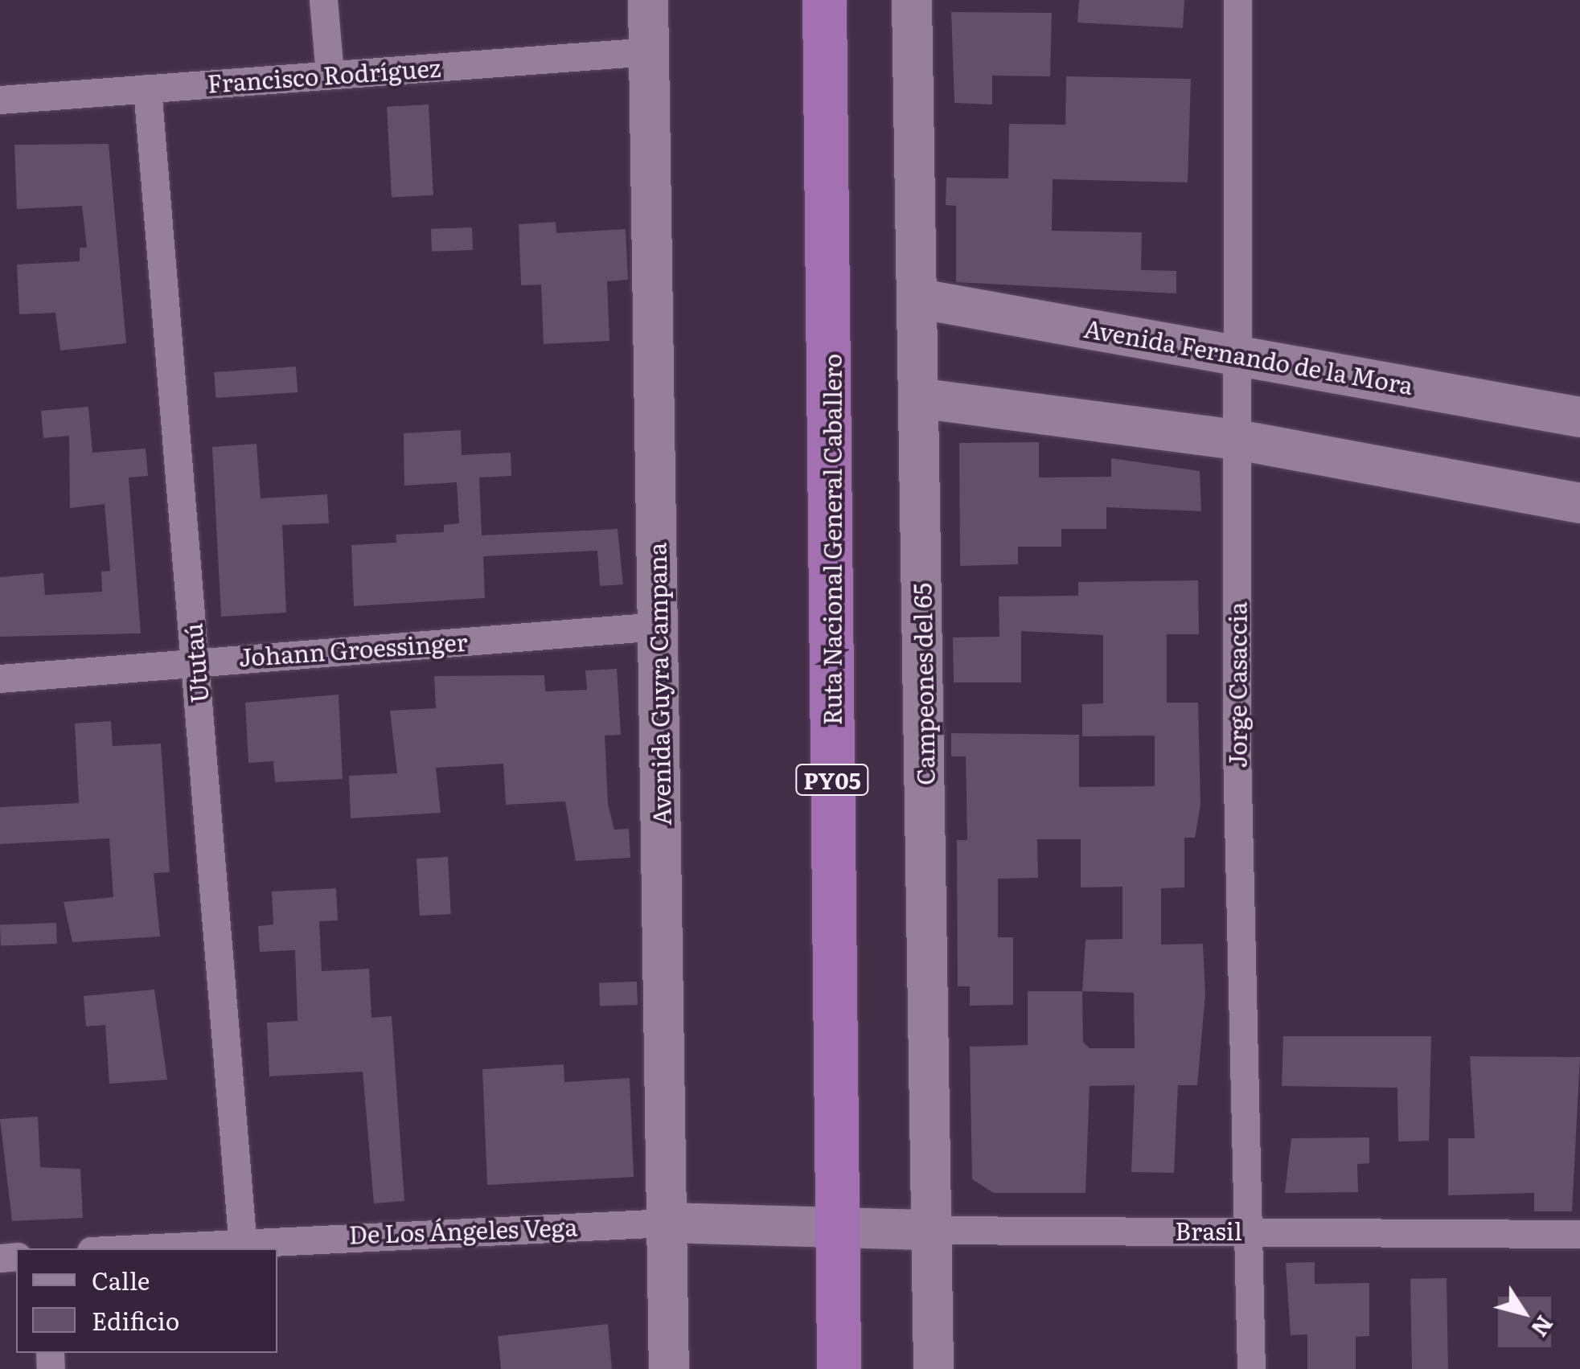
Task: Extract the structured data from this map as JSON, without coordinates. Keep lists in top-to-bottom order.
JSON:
{
  "streets": {
    "highway": ["Ruta Nacional General Caballero", "PY05"],
    "street": [
      "Francisco Rodríguez",
      "Avenida Fernando de la Mora",
      "Johann Groessinger",
      "Ututaú",
      "Avenida Guyra Campana",
      "Campeones del 65",
      "Jorge Casaccia",
      "De Los Ángeles Vega",
      "Brasil"
    ]
  },
  "crossings": [
    ["Francisco Rodríguez", "Ututaú"],
    ["Francisco Rodríguez", "Avenida Guyra Campana"],
    ["Avenida Fernando de la Mora", "Campeones del 65"],
    ["Avenida Fernando de la Mora", "Jorge Casaccia"],
    ["Ruta Nacional General Caballero", "De Los Ángeles Vega"],
    ["Ruta Nacional General Caballero", "Brasil"],
    ["Johann Groessinger", "Ututaú"],
    ["Johann Groessinger", "Avenida Guyra Campana"],
    ["Ututaú", "De Los Ángeles Vega"],
    ["Avenida Guyra Campana", "De Los Ángeles Vega"],
    ["Campeones del 65", "Brasil"],
    ["Jorge Casaccia", "Brasil"],
    ["De Los Ángeles Vega", "Brasil"]
  ],
  "legend": ["Calle", "Edificio"],
  "north": "bottom right"
}
